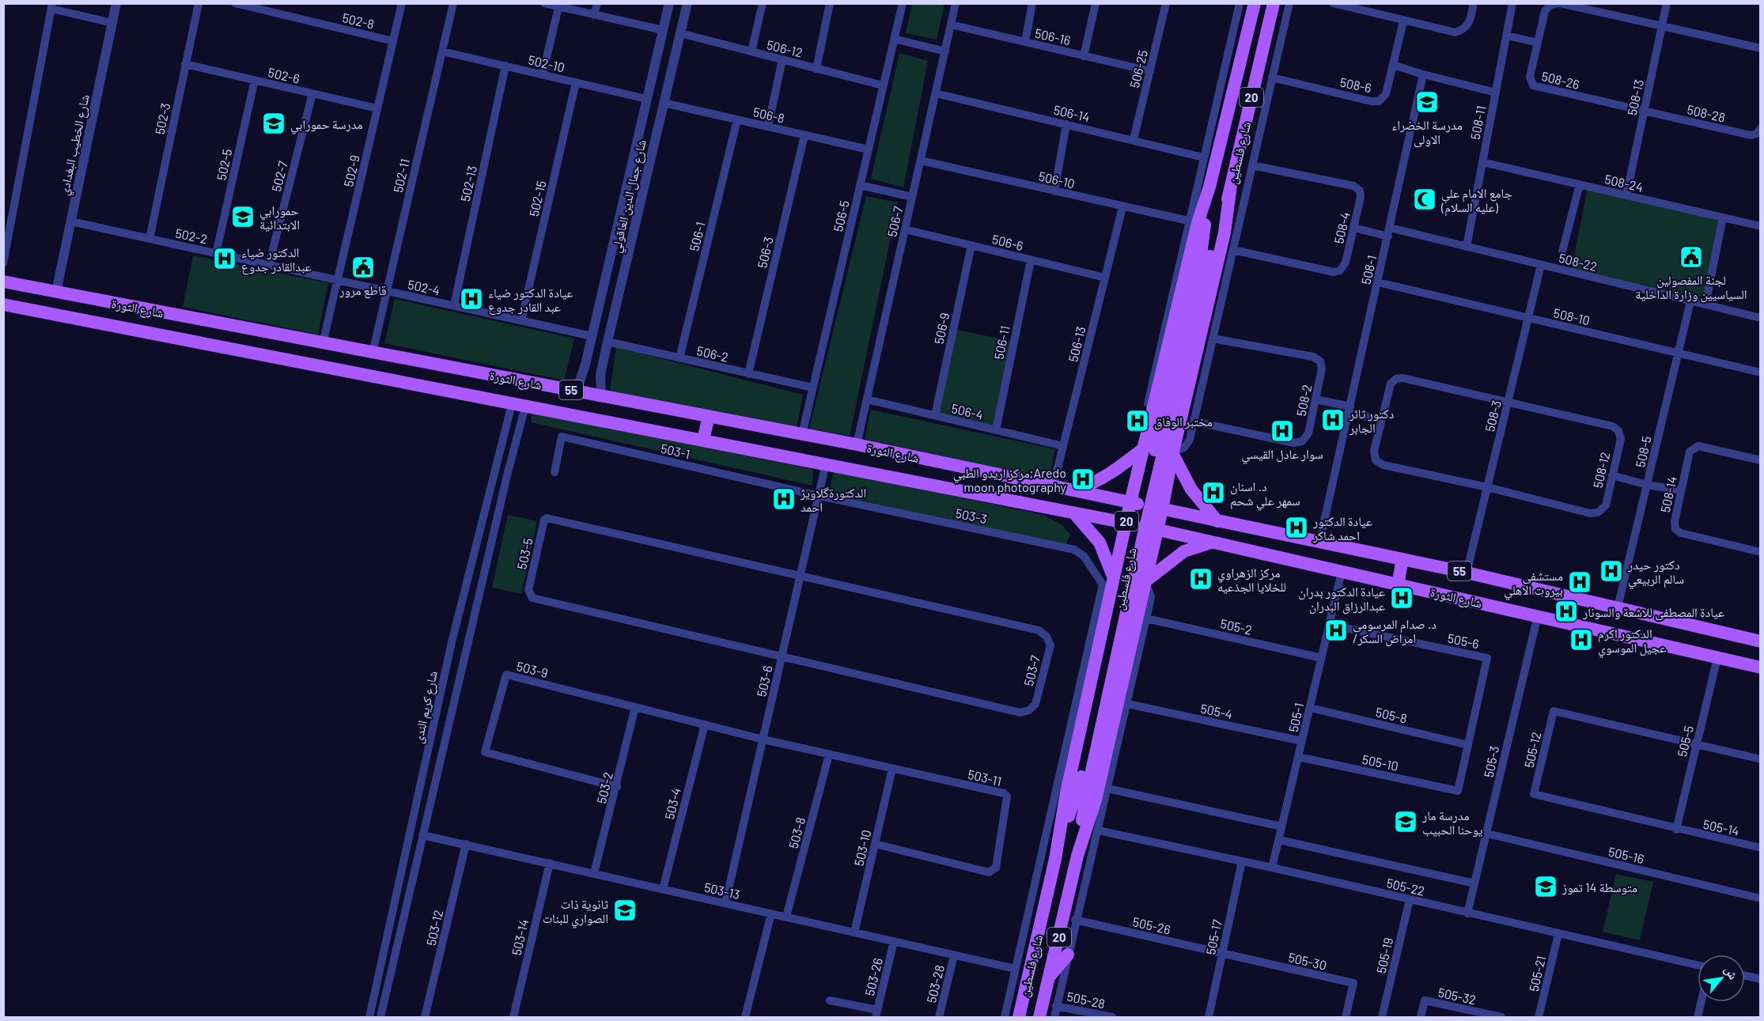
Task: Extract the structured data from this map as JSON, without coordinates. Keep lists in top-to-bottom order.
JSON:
{
  "streets": {
    "main road": [
      "20",
      "شارع فلسطين",
      "شارع الثورة",
      "55"
    ],
    "street": [
      "502-8",
      "506-16",
      "506-12",
      "502-10",
      "506-25",
      "502-6",
      "508-26",
      "508-6",
      "508-13",
      "506-14",
      "508-28",
      "506-8",
      "502-3",
      "508-11",
      "شارع الخطيب البغدادي",
      "502-5",
      "502-9",
      "502-11",
      "502-7",
      "506-10",
      "508-24",
      "502-13",
      "شارع جمال الدين العاقولي",
      "502-15",
      "506-5",
      "506-7",
      "508-4",
      "502-2",
      "506-1",
      "506-6",
      "506-3",
      "508-22",
      "508-1",
      "502-4",
      "508-10",
      "506-9",
      "506-11",
      "506-13",
      "506-2",
      "508-2",
      "506-4",
      "508-3",
      "503-1",
      "508-5",
      "508-12",
      "508-14",
      "503-3",
      "503-5",
      "505-2",
      "505-6",
      "503-9",
      "503-7",
      "503-6",
      "شارع كريم الندى",
      "505-4",
      "505-8",
      "505-1",
      "505-5",
      "505-12",
      "505-3",
      "505-10",
      "503-11",
      "503-2",
      "503-4",
      "505-14",
      "503-8",
      "503-10",
      "505-16",
      "505-22",
      "503-13",
      "505-26",
      "503-12",
      "503-14",
      "505-17",
      "505-19",
      "505-30",
      "505-21",
      "503-26",
      "503-28",
      "505-32",
      "505-28"
    ]
  },
  "crossings": [
    ["502-8", "502-9"],
    ["506-16", "506-25"],
    ["506-16", "506-7"],
    ["506-12", "شارع جمال الدين العاقولي"],
    ["506-12", "506-5"],
    ["502-10", "502-11"],
    ["502-10", "502-13"],
    ["502-10", "شارع جمال الدين العاقولي"],
    ["502-10", "502-15"],
    ["506-25", "506-14"],
    ["502-6", "502-3"],
    ["502-6", "502-5"],
    ["502-6", "502-9"],
    ["502-6", "502-7"],
    ["508-26", "508-13"],
    ["508-26", "508-28"],
    ["508-13", "508-28"],
    ["508-13", "508-24"],
    ["506-14", "506-7"],
    ["506-8", "شارع جمال الدين العاقولي"],
    ["506-8", "506-5"],
    ["506-8", "506-1"],
    ["506-8", "506-3"],
    ["502-3", "502-2"],
    ["508-11", "508-24"],
    ["508-11", "508-22"],
    ["شارع الخطيب البغدادي", "502-2"],
    ["شارع الخطيب البغدادي", "شارع الثورة"],
    ["شارع فلسطين", "شارع الثورة"],
    ["شارع فلسطين", "503-3"],
    ["502-5", "502-2"],
    ["502-9", "502-2"],
    ["502-9", "شارع الثورة"],
    ["502-11", "502-4"],
    ["502-11", "شارع الثورة"],
    ["502-7", "502-2"],
    ["506-10", "506-7"],
    ["506-10", "506-13"],
    ["502-13", "502-4"],
    ["شارع جمال الدين العاقولي", "502-4"],
    ["شارع جمال الدين العاقولي", "شارع الثورة"],
    ["شارع جمال الدين العاقولي", "506-2"],
    ["502-15", "502-4"],
    ["506-5", "شارع الثورة"],
    ["506-5", "506-2"],
    ["506-7", "506-6"],
    ["506-7", "شارع الثورة"],
    ["506-7", "506-4"],
    ["508-4", "508-22"],
    ["502-2", "502-4"],
    ["506-1", "506-2"],
    ["506-6", "506-9"],
    ["506-6", "506-11"],
    ["506-6", "506-13"],
    ["506-3", "506-2"],
    ["508-22", "508-1"],
    ["508-22", "508-3"],
    ["508-22", "508-5"],
    ["508-1", "شارع الثورة"],
    ["508-1", "508-10"],
    ["شارع الثورة", "506-13"],
    ["شارع الثورة", "508-3"],
    ["شارع الثورة", "508-5"],
    ["شارع الثورة", "503-6"],
    ["شارع الثورة", "شارع كريم الندى"],
    ["شارع الثورة", "505-1"],
    ["شارع الثورة", "505-5"],
    ["شارع الثورة", "505-3"],
    ["508-10", "508-3"],
    ["508-10", "508-5"],
    ["506-9", "506-4"],
    ["506-11", "506-4"],
    ["506-13", "506-4"],
    ["508-3", "508-12"],
    ["503-1", "503-3"],
    ["503-1", "503-6"],
    ["503-3", "503-6"],
    ["503-5", "503-7"],
    ["503-5", "503-6"],
    ["505-2", "505-1"],
    ["505-6", "505-8"],
    ["505-6", "505-1"],
    ["505-6", "505-10"],
    ["503-9", "503-6"],
    ["503-9", "503-11"],
    ["503-9", "503-2"],
    ["503-9", "503-4"],
    ["503-7", "503-6"],
    ["503-6", "503-11"],
    ["503-6", "503-13"],
    ["شارع كريم الندى", "503-13"],
    ["505-4", "505-1"],
    ["505-8", "505-1"],
    ["505-1", "505-10"],
    ["505-1", "505-22"],
    ["505-5", "505-12"],
    ["505-5", "505-14"],
    ["505-12", "505-14"],
    ["505-3", "505-16"],
    ["505-3", "505-22"],
    ["503-11", "503-8"],
    ["503-11", "503-10"],
    ["503-2", "503-13"],
    ["503-4", "503-13"],
    ["503-8", "503-13"],
    ["503-10", "503-13"],
    ["505-22", "505-17"],
    ["505-22", "505-19"],
    ["505-22", "505-21"],
    ["503-13", "503-12"],
    ["503-13", "503-14"],
    ["503-13", "503-26"],
    ["503-13", "503-28"],
    ["505-26", "505-17"],
    ["505-26", "505-30"],
    ["505-17", "505-30"]
  ],
  "places": {
    "school or university": [
      "مدرسة الخضراء الاولى",
      "مدرسة حمورابي",
      "حمورابي الابتدائية",
      "مدرسة مار يوحنا الحبيب",
      "متوسطة 14 تموز",
      "ثانوية ذات الصواري للبنات"
    ],
    "mosque": ["جامع الامام علي (عليه السلام)"],
    "public building": ["لجنة المفصولين السياسيين وزارة الداخلية", "قاطع مرور"],
    "hospital": [
      "الدكتور ضياء عبدالقادر جدوع",
      "عيادة الدكتور ضياء عبد القادر جدوع",
      "دكتور ثائر الجابر",
      "مختبر الوفاق",
      "سوار عادل القيسي",
      "مركز اريدو الطبي;Aredo moon photography",
      "د. اسنان سمهر علي شحم",
      "الدكتورةگلاويژ احمد",
      "عيادة الدكتور احمد شاكر",
      "دكتور حيدر سالم الربيعي",
      "مركز الزهراوي للخلايا الجذعيه",
      "مستشفى بيروت الاهلي",
      "عيادة الدكتور بدران عبدالرزاق البدران",
      "عيادة المصطفى للاشعة والسونار",
      "د. صدام المرسومي /امراض السكر",
      "الدكتور اكرم عجيل الموسوي"
    ]
  },
  "north": "top right"
}
